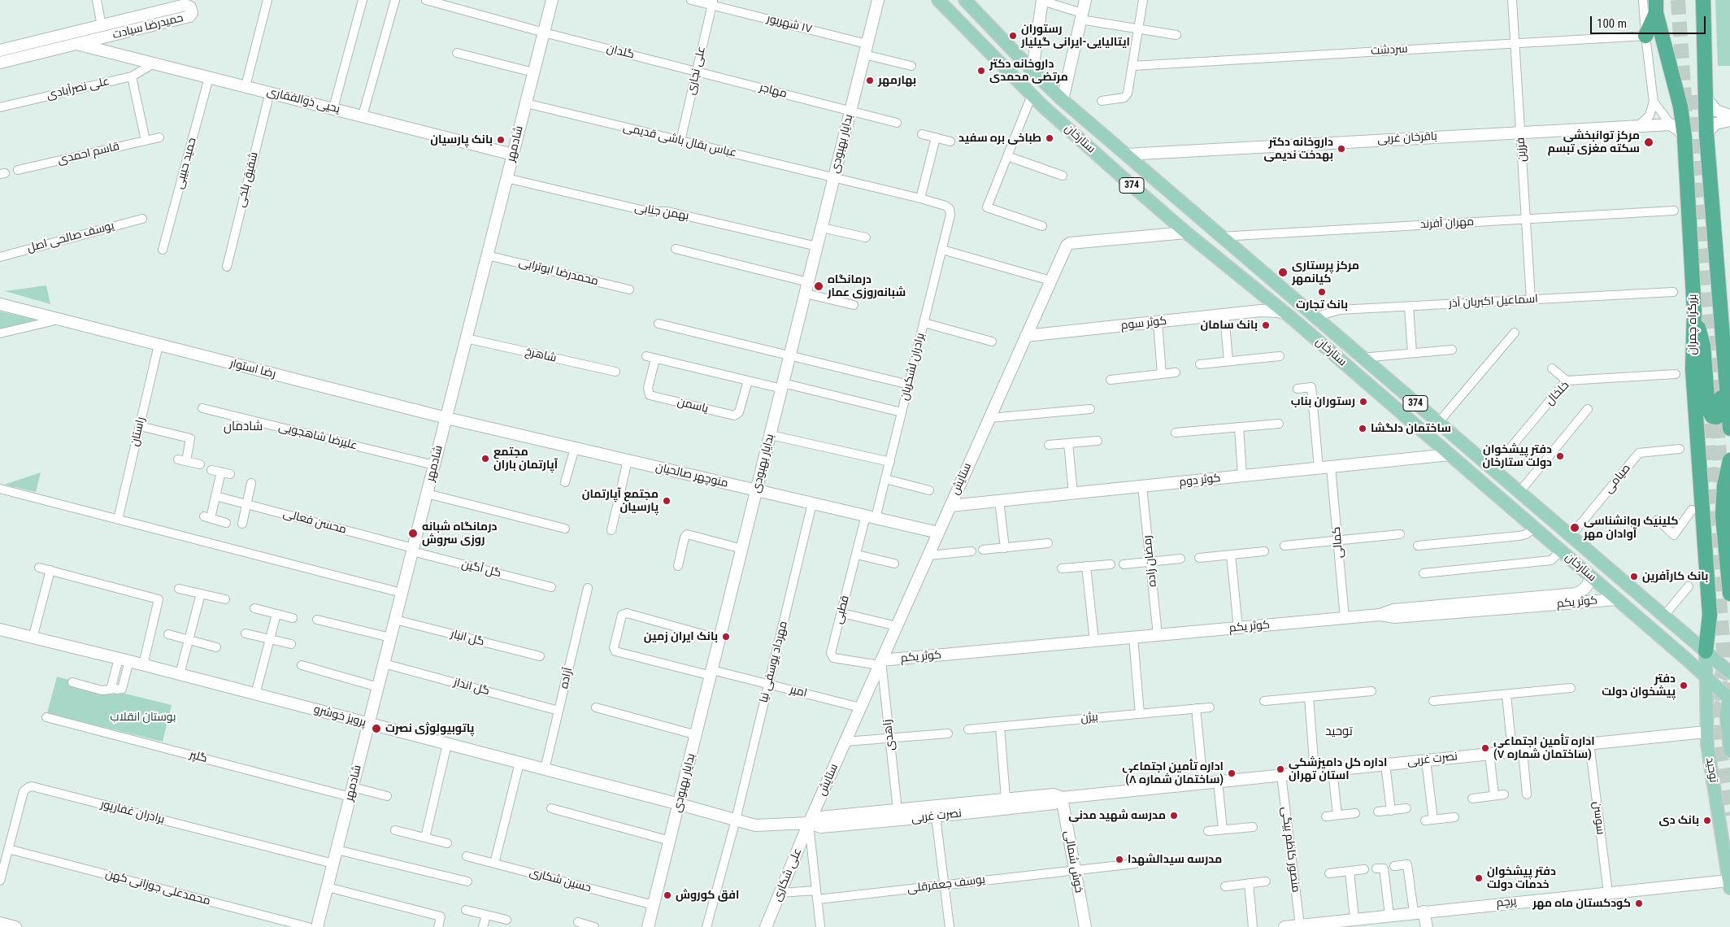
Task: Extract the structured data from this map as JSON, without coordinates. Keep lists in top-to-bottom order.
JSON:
{
  "streets": {
    "highway": ["بزرگراه چمران"],
    "main road": ["ستارخان", "374", "توحید"],
    "street": [
      "١٧ شهریور",
      "حمیدرضا سیادت",
      "سردشت",
      "گلدان",
      "علی نجاری",
      "علی نصرآبادی",
      "مهاجر",
      "یحیی ذوالفقاری",
      "باقرخان غربی",
      "عباس بقال باشی قدیمی",
      "شادمهر",
      "بدایار بهبودی",
      "فرزین",
      "قاسم احمدی",
      "حمید حبیبی",
      "شفیق بلخی",
      "بهمن جنابی",
      "مهران آفرند",
      "یوسف صالحی اصل",
      "محمدرضا ابوترابی",
      "اسماعیل اکبریان آذر",
      "کوثر سوم",
      "شاهرخ",
      "برادران لشکریان",
      "رضا استوار",
      "خلخال",
      "یاسمن",
      "راستان",
      "علیرضا شاهجویی",
      "منوچهر صالحیان",
      "ستایش",
      "صیامی",
      "کوثر دوم",
      "محسن فعالی",
      "کمالی",
      "رمضان زاده",
      "گل آگین",
      "کوثر یکم",
      "قطبی",
      "گل انبار",
      "مهرداد یوسفی نیا",
      "آزاده",
      "گل انداز",
      "امیر",
      "پرویز خوشرو",
      "بیژن",
      "زاهدی",
      "گلپر",
      "نصرت غربی",
      "برادران غفارپور",
      "سوسن",
      "منصور کاظم بیگی",
      "خوش شمالی",
      "علی شکاری",
      "حسین شکاری",
      "یوسف جعفرقلی",
      "محمدعلی جوزانی کهن",
      "پرچم"
    ]
  },
  "crossings": [
    ["١٧ شهریور", "علی نجاری"],
    ["١٧ شهریور", "بدایار بهبودی"],
    ["حمیدرضا سیادت", "یحیی ذوالفقاری"],
    ["سردشت", "فرزین"],
    ["گلدان", "علی نجاری"],
    ["گلدان", "مهاجر"],
    ["گلدان", "شادمهر"],
    ["علی نجاری", "مهاجر"],
    ["علی نجاری", "عباس بقال باشی قدیمی"],
    ["علی نصرآبادی", "یحیی ذوالفقاری"],
    ["مهاجر", "بدایار بهبودی"],
    ["یحیی ذوالفقاری", "شادمهر"],
    ["یحیی ذوالفقاری", "حمید حبیبی"],
    ["یحیی ذوالفقاری", "شفیق بلخی"],
    ["باقرخان غربی", "ستارخان"],
    ["باقرخان غربی", "فرزین"],
    ["ستارخان", "مهران آفرند"],
    ["ستارخان", "اسماعیل اکبریان آذر"],
    ["ستارخان", "کوثر سوم"],
    ["ستارخان", "بزرگراه چمران"],
    ["ستارخان", "خلخال"],
    ["ستارخان", "ستایش"],
    ["ستارخان", "صیامی"],
    ["ستارخان", "کوثر دوم"],
    ["ستارخان", "کوثر یکم"],
    ["ستارخان", "توحید"],
    ["عباس بقال باشی قدیمی", "شادمهر"],
    ["عباس بقال باشی قدیمی", "بدایار بهبودی"],
    ["عباس بقال باشی قدیمی", "برادران لشکریان"],
    ["شادمهر", "بهمن جنابی"],
    ["شادمهر", "محمدرضا ابوترابی"],
    ["شادمهر", "شاهرخ"],
    ["شادمهر", "رضا استوار"],
    ["شادمهر", "علیرضا شاهجویی"],
    ["شادمهر", "منوچهر صالحیان"],
    ["شادمهر", "محسن فعالی"],
    ["شادمهر", "گل آگین"],
    ["شادمهر", "گل انبار"],
    ["شادمهر", "گل انداز"],
    ["شادمهر", "پرویز خوشرو"],
    ["شادمهر", "گلپر"],
    ["شادمهر", "برادران غفارپور"],
    ["بدایار بهبودی", "بهمن جنابی"],
    ["بدایار بهبودی", "منوچهر صالحیان"],
    ["بدایار بهبودی", "امیر"],
    ["بدایار بهبودی", "پرویز خوشرو"],
    ["بدایار بهبودی", "نصرت غربی"],
    ["بدایار بهبودی", "حسین شکاری"],
    ["فرزین", "مهران آفرند"],
    ["فرزین", "اسماعیل اکبریان آذر"],
    ["کوثر سوم", "ستایش"],
    ["بزرگراه چمران", "توحید"],
    ["برادران لشکریان", "منوچهر صالحیان"],
    ["برادران لشکریان", "قطبی"],
    ["رضا استوار", "راستان"],
    ["رضا استوار", "منوچهر صالحیان"],
    ["منوچهر صالحیان", "ستایش"],
    ["منوچهر صالحیان", "قطبی"],
    ["منوچهر صالحیان", "مهرداد یوسفی نیا"],
    ["ستایش", "کوثر دوم"],
    ["ستایش", "کوثر یکم"],
    ["ستایش", "قطبی"],
    ["ستایش", "امیر"],
    ["ستایش", "زاهدی"],
    ["ستایش", "نصرت غربی"],
    ["ستایش", "علی شکاری"],
    ["کوثر دوم", "کمالی"],
    ["کوثر دوم", "رمضان زاده"],
    ["محسن فعالی", "گل آگین"],
    ["کمالی", "کوثر یکم"],
    ["رمضان زاده", "کوثر یکم"],
    ["کوثر یکم", "قطبی"],
    ["کوثر یکم", "زاهدی"],
    ["قطبی", "زاهدی"],
    ["مهرداد یوسفی نیا", "امیر"],
    ["مهرداد یوسفی نیا", "نصرت غربی"],
    ["آزاده", "گل انداز"],
    ["آزاده", "پرویز خوشرو"],
    ["پرویز خوشرو", "نصرت غربی"],
    ["زاهدی", "نصرت غربی"],
    ["نصرت غربی", "توحید"],
    ["نصرت غربی", "سوسن"],
    ["نصرت غربی", "منصور کاظم بیگی"],
    ["نصرت غربی", "خوش شمالی"],
    ["نصرت غربی", "علی شکاری"],
    ["توحید", "پرچم"],
    ["برادران غفارپور", "محمدعلی جوزانی کهن"],
    ["سوسن", "پرچم"],
    ["منصور کاظم بیگی", "پرچم"],
    ["خوش شمالی", "یوسف جعفرقلی"]
  ],
  "districts": ["شادمان", "توحید"],
  "parks": ["بوستان انقلاب"],
  "places": [
    "رستوران ایتالیایی-ایرانی گیلیار",
    "داروخانه دکتر مرتضی محمدی",
    "بهارمهر",
    "طباخی بره سفید",
    "بانک پارسیان",
    "مرکز توانبخشی سکته مغزی تبسم",
    "داروخانه دکتر بهدخت ندیمی",
    "مرکز پرستاری کیانمهر",
    "درمانگاه شبانه‌روزی عمار",
    "بانک تجارت",
    "بانک سامان",
    "رستوران بناب",
    "ساختمان دلگشا",
    "دفتر پیشخوان دولت ستارخان",
    "مجتمع آپارتمان باران",
    "مجتمع آپارتمان پارسیان",
    "کلینیک روانشناسی آوادان مهر",
    "درمانگاه شبانه روزی سروش",
    "بانک کارآفرین",
    "بانک ایران زمین",
    "دفتر پیشخوان دولت",
    "پاتوبیولوژی نصرت",
    "اداره تأمین اجتماعی (ساختمان شماره ۷)",
    "اداره کل دامپزشکی استان تهران",
    "اداره تأمین اجتماعی (ساختمان شماره ۸)",
    "مدرسه شهید مدنی",
    "بانک دی",
    "مدرسه سیدالشهدا",
    "دفتر پیشخوان خدمات دولت",
    "افق کوروش",
    "کودکستان ماه مهر"
  ],
  "scale_bar": "100 m"
}
